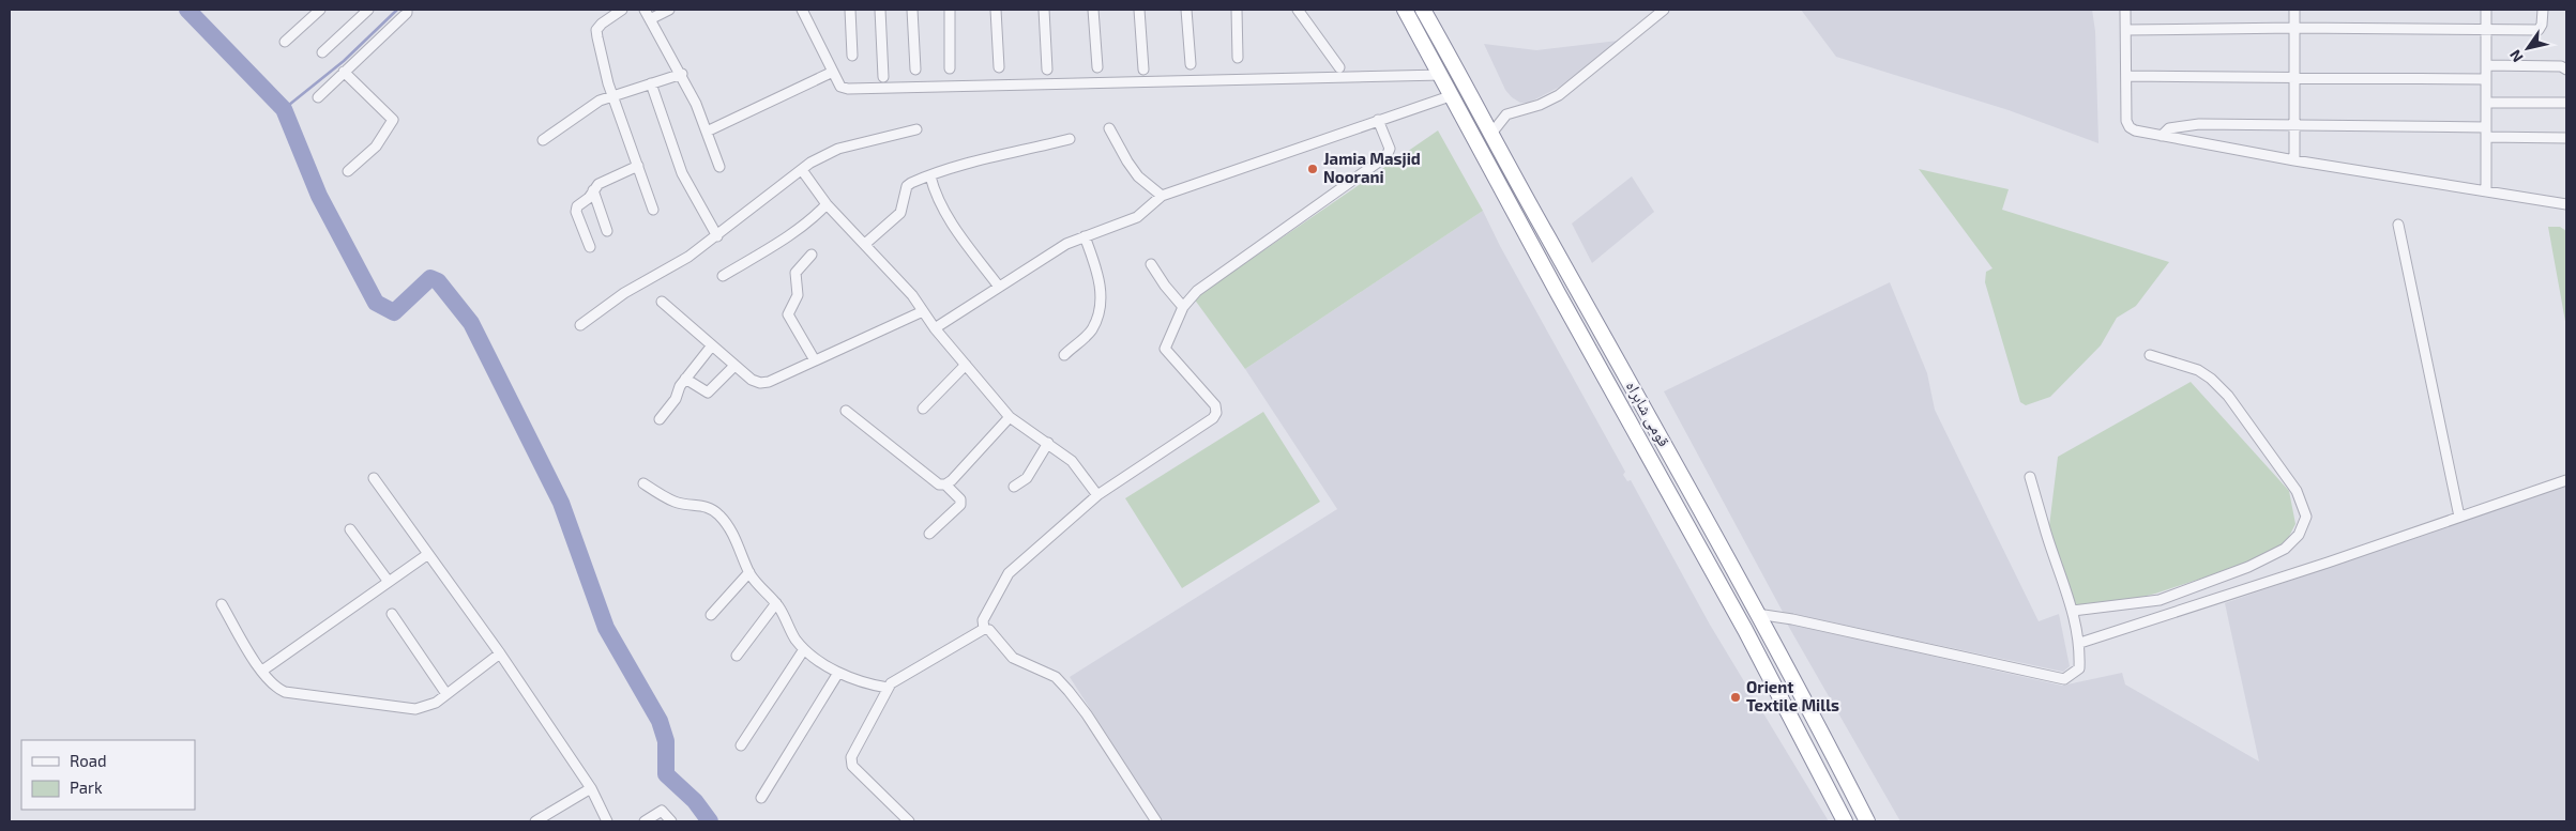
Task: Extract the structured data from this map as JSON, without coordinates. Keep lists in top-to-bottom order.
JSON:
{
  "streets": {
    "highway": ["قومی شاہراہ"]
  },
  "places": ["Jamia Masjid Noorani", "Orient Textile Mills"],
  "legend": ["Road", "Park"],
  "north": "bottom left"
}
